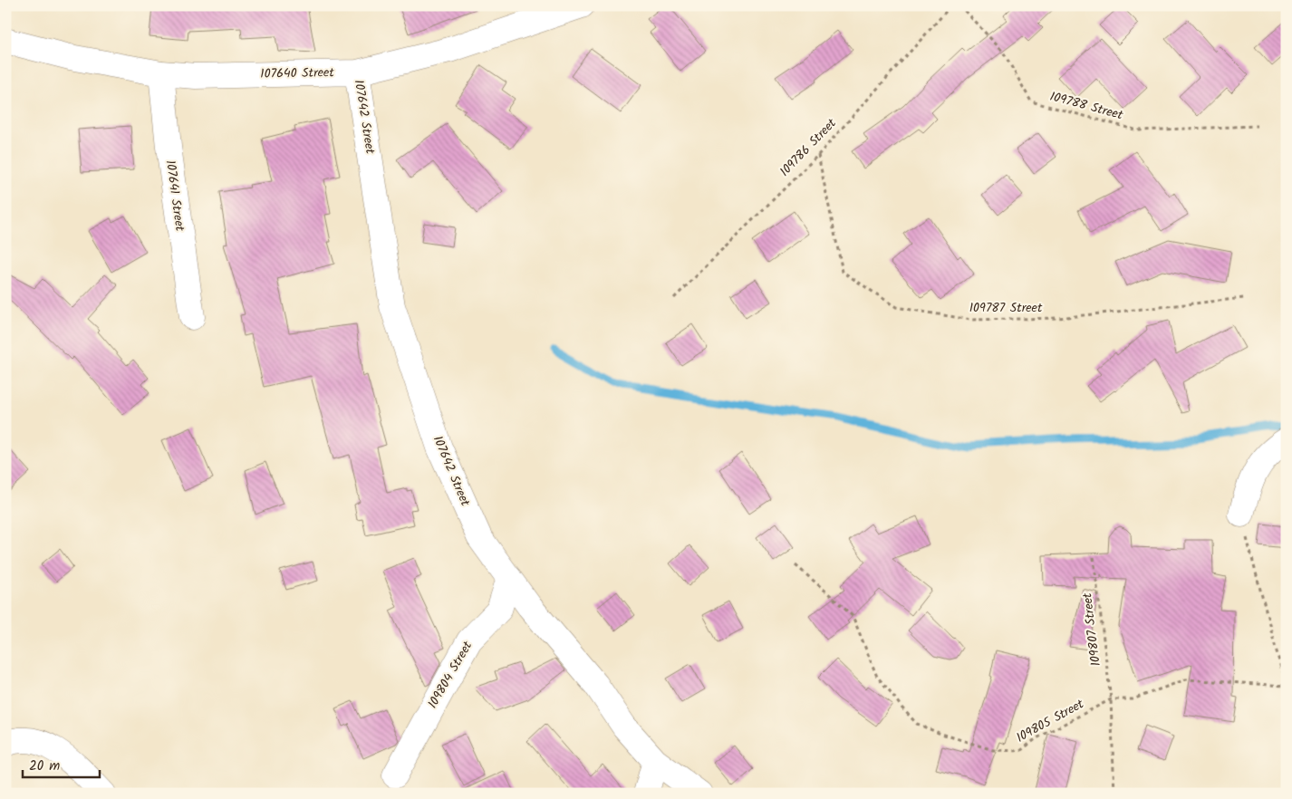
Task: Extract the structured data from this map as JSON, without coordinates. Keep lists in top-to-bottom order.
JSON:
{
  "streets": {
    "street": [
      "107640 Street",
      "107642 Street",
      "107641 Street",
      "109804 Street"
    ],
    "path": [
      "109788 Street",
      "109786 Street",
      "109787 Street",
      "109807 Street",
      "109805 Street"
    ]
  },
  "crossings": [
    ["107640 Street", "107642 Street"],
    ["107640 Street", "107641 Street"],
    ["107642 Street", "109804 Street"],
    ["109786 Street", "109787 Street"],
    ["109807 Street", "109805 Street"]
  ],
  "scale_bar": "20 m"
}
